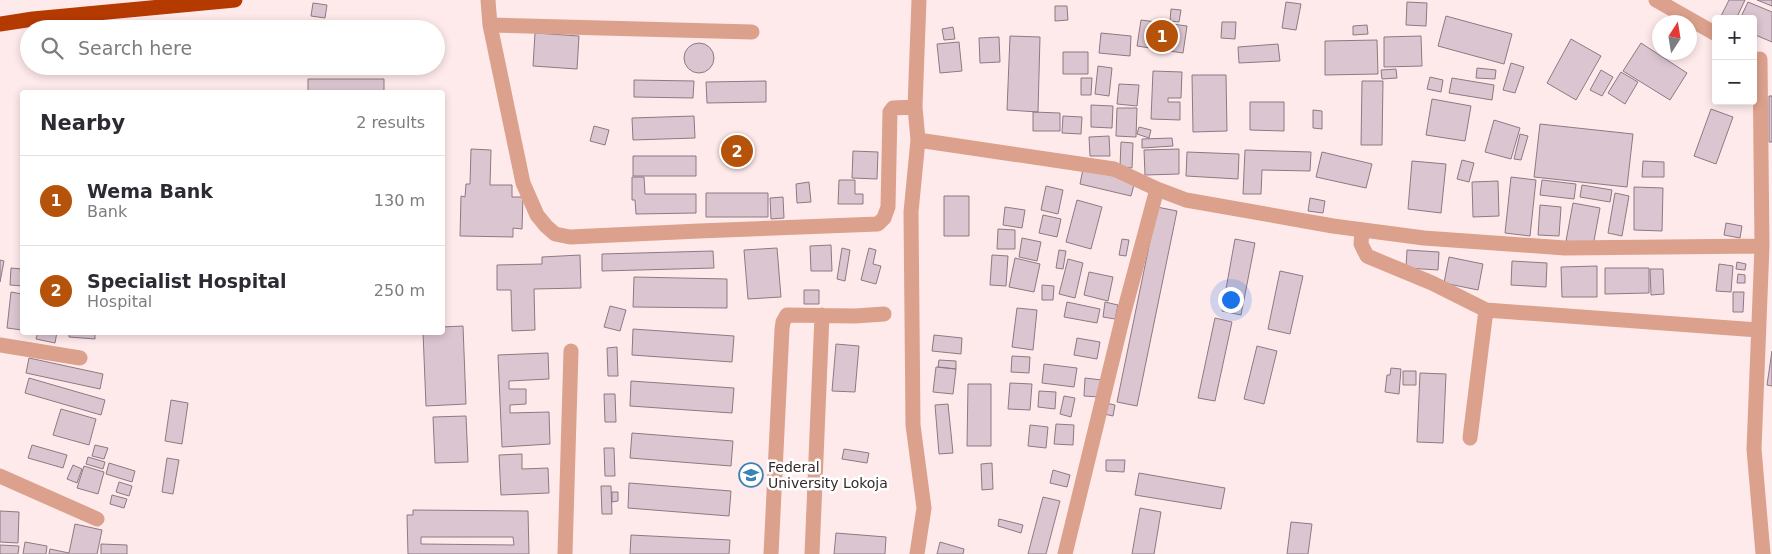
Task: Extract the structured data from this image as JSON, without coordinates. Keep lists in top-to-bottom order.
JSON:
{
  "places": {
    "school or university": ["Federal University Lokoja"]
  },
  "north": "top",
  "page": {
    "map_buttons": ["+", "−"],
    "pins": ["1", "2"],
    "search": "Search here",
    "heading": ["Nearby", "2 results"],
    "list": [
      {
        "mark": "1",
        "name": "Wema Bank",
        "note": "Bank",
        "value": "130 m"
      },
      {
        "mark": "2",
        "name": "Specialist Hospital",
        "note": "Hospital",
        "value": "250 m"
      }
    ]
  }
}
